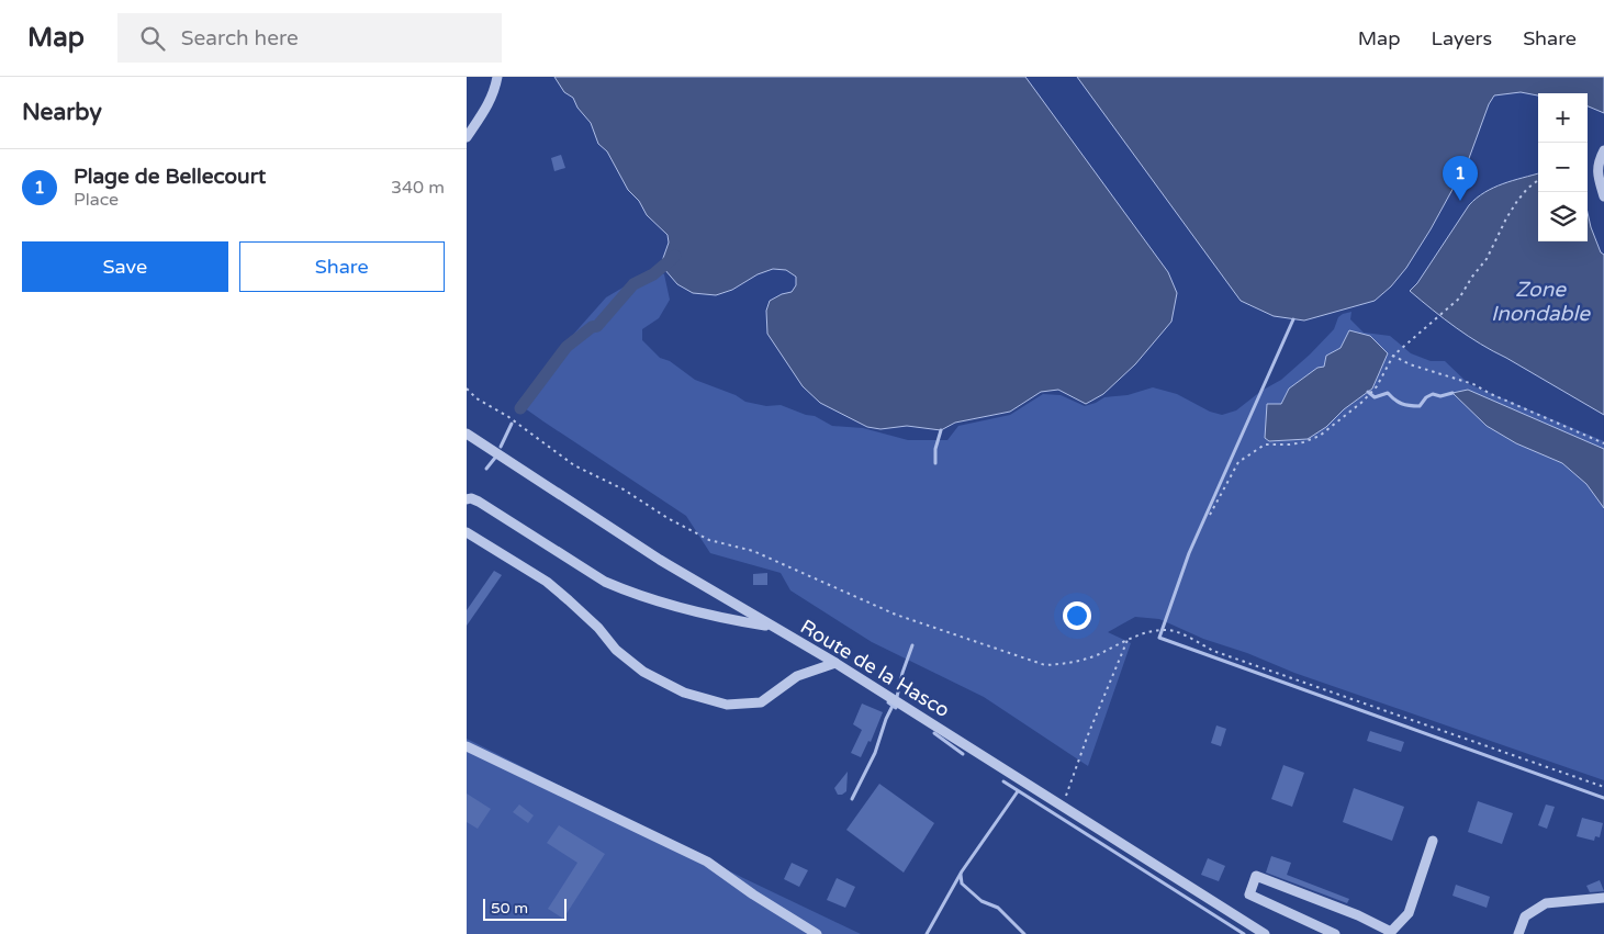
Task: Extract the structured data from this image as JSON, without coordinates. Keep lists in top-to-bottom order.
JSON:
{
  "streets": {
    "street": ["Route de la Hasco"]
  },
  "water": ["Zone Inondable"],
  "scale_bar": "50 m",
  "page": {
    "header": "Map",
    "search": "Search here",
    "nav": ["Map", "Layers", "Share"],
    "heading": "Nearby",
    "map_buttons": ["+", "−"],
    "list": [
      {
        "mark": "1",
        "name": "Plage de Bellecourt",
        "note": "Place",
        "value": "340 m"
      }
    ],
    "pins": "1",
    "buttons": ["Save", "Share"],
    "scale": "50 m"
  }
}
